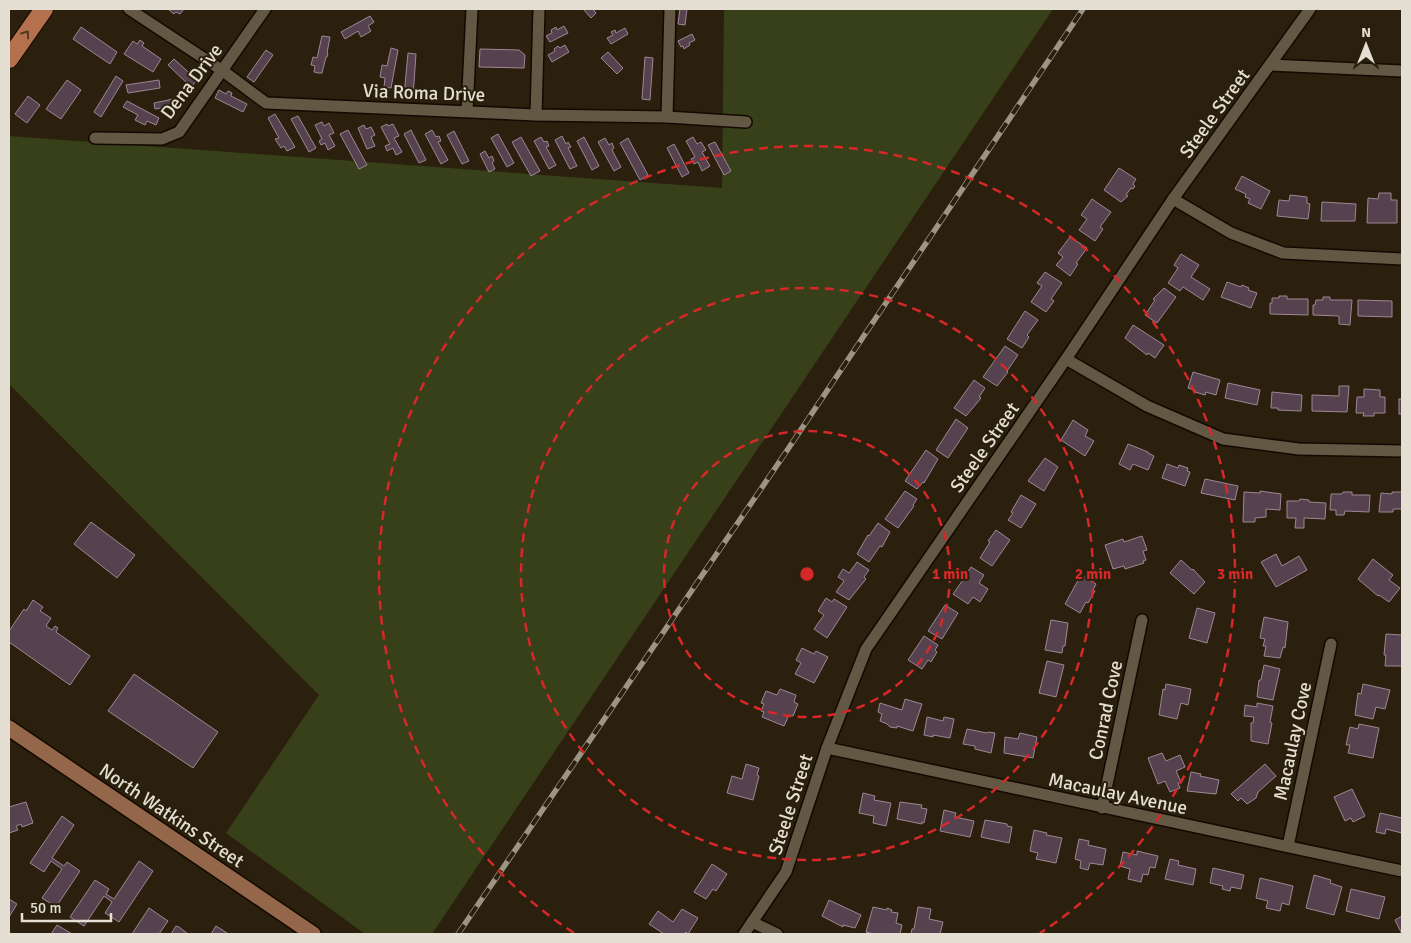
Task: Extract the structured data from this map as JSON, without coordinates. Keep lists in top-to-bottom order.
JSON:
{
  "streets": {
    "main road": ["North Watkins Street"],
    "street": [
      "Dena Drive",
      "Via Roma Drive",
      "Steele Street",
      "Conrad Cove",
      "Macaulay Cove",
      "Macaulay Avenue"
    ]
  },
  "crossings": [
    ["Dena Drive", "Via Roma Drive"],
    ["Steele Street", "Macaulay Avenue"],
    ["Conrad Cove", "Macaulay Avenue"],
    ["Macaulay Cove", "Macaulay Avenue"]
  ],
  "scale_bar": "50 m",
  "north": "top",
  "rings": ["1 min", "2 min", "3 min"]
}
